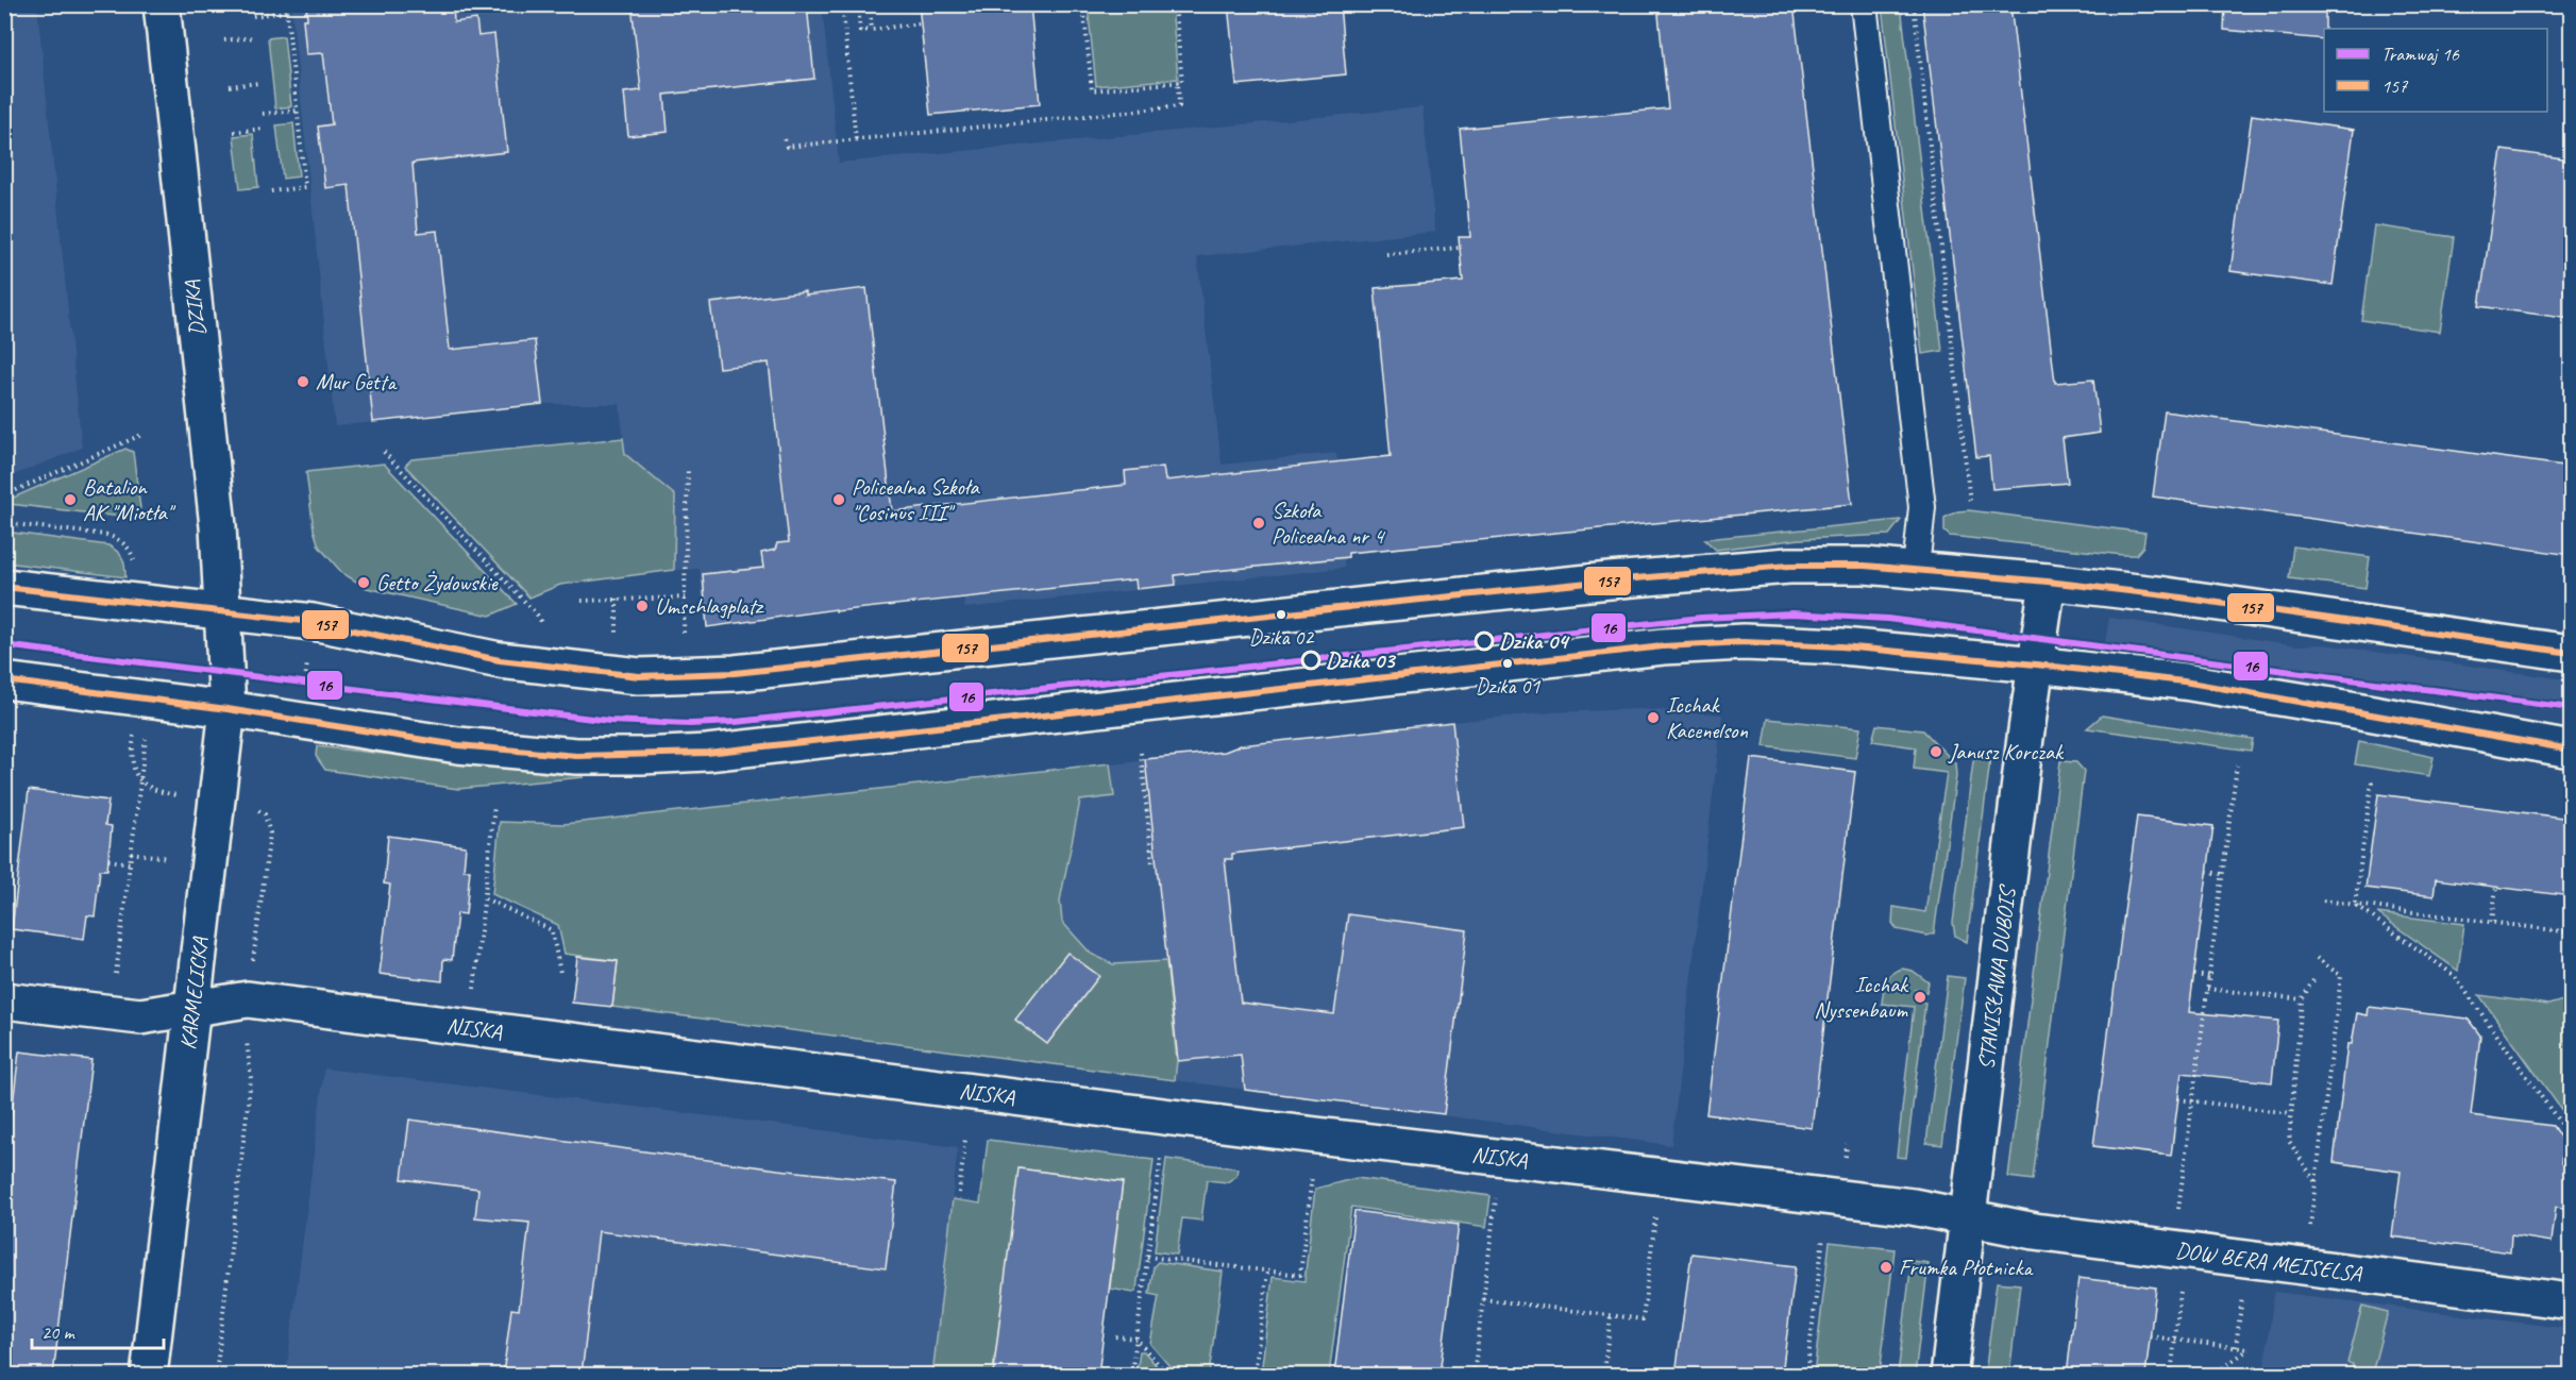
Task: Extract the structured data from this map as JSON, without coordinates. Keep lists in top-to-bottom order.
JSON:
{
  "streets": {
    "street": [
      "DZIKA",
      "STANISŁAWA DUBOIS",
      "KARMELICKA",
      "NISKA",
      "DOW BERA MEISELSA"
    ]
  },
  "crossings": [
    ["DZIKA", "KARMELICKA"],
    ["STANISŁAWA DUBOIS", "NISKA"],
    ["STANISŁAWA DUBOIS", "DOW BERA MEISELSA"],
    ["KARMELICKA", "NISKA"],
    ["NISKA", "DOW BERA MEISELSA"]
  ],
  "places": [
    "Mur Getta",
    "Batalion AK \"Miotła\"",
    "Policealna Szkoła \"Cosinus III\"",
    "Szkoła Policealna nr 4",
    "Getto Żydowskie",
    "Umschlagplatz",
    "Dzika 02",
    "Dzika 04",
    "Dzika 03",
    "Dzika 01",
    "Icchak Kacenelson",
    "Janusz Korczak",
    "Icchak Nyssenbaum",
    "Frumka Płotnicka"
  ],
  "lines": ["transit line 157", "tram line 16"],
  "legend": ["Tramwaj 16", "157"],
  "scale_bar": "20 m"
}
